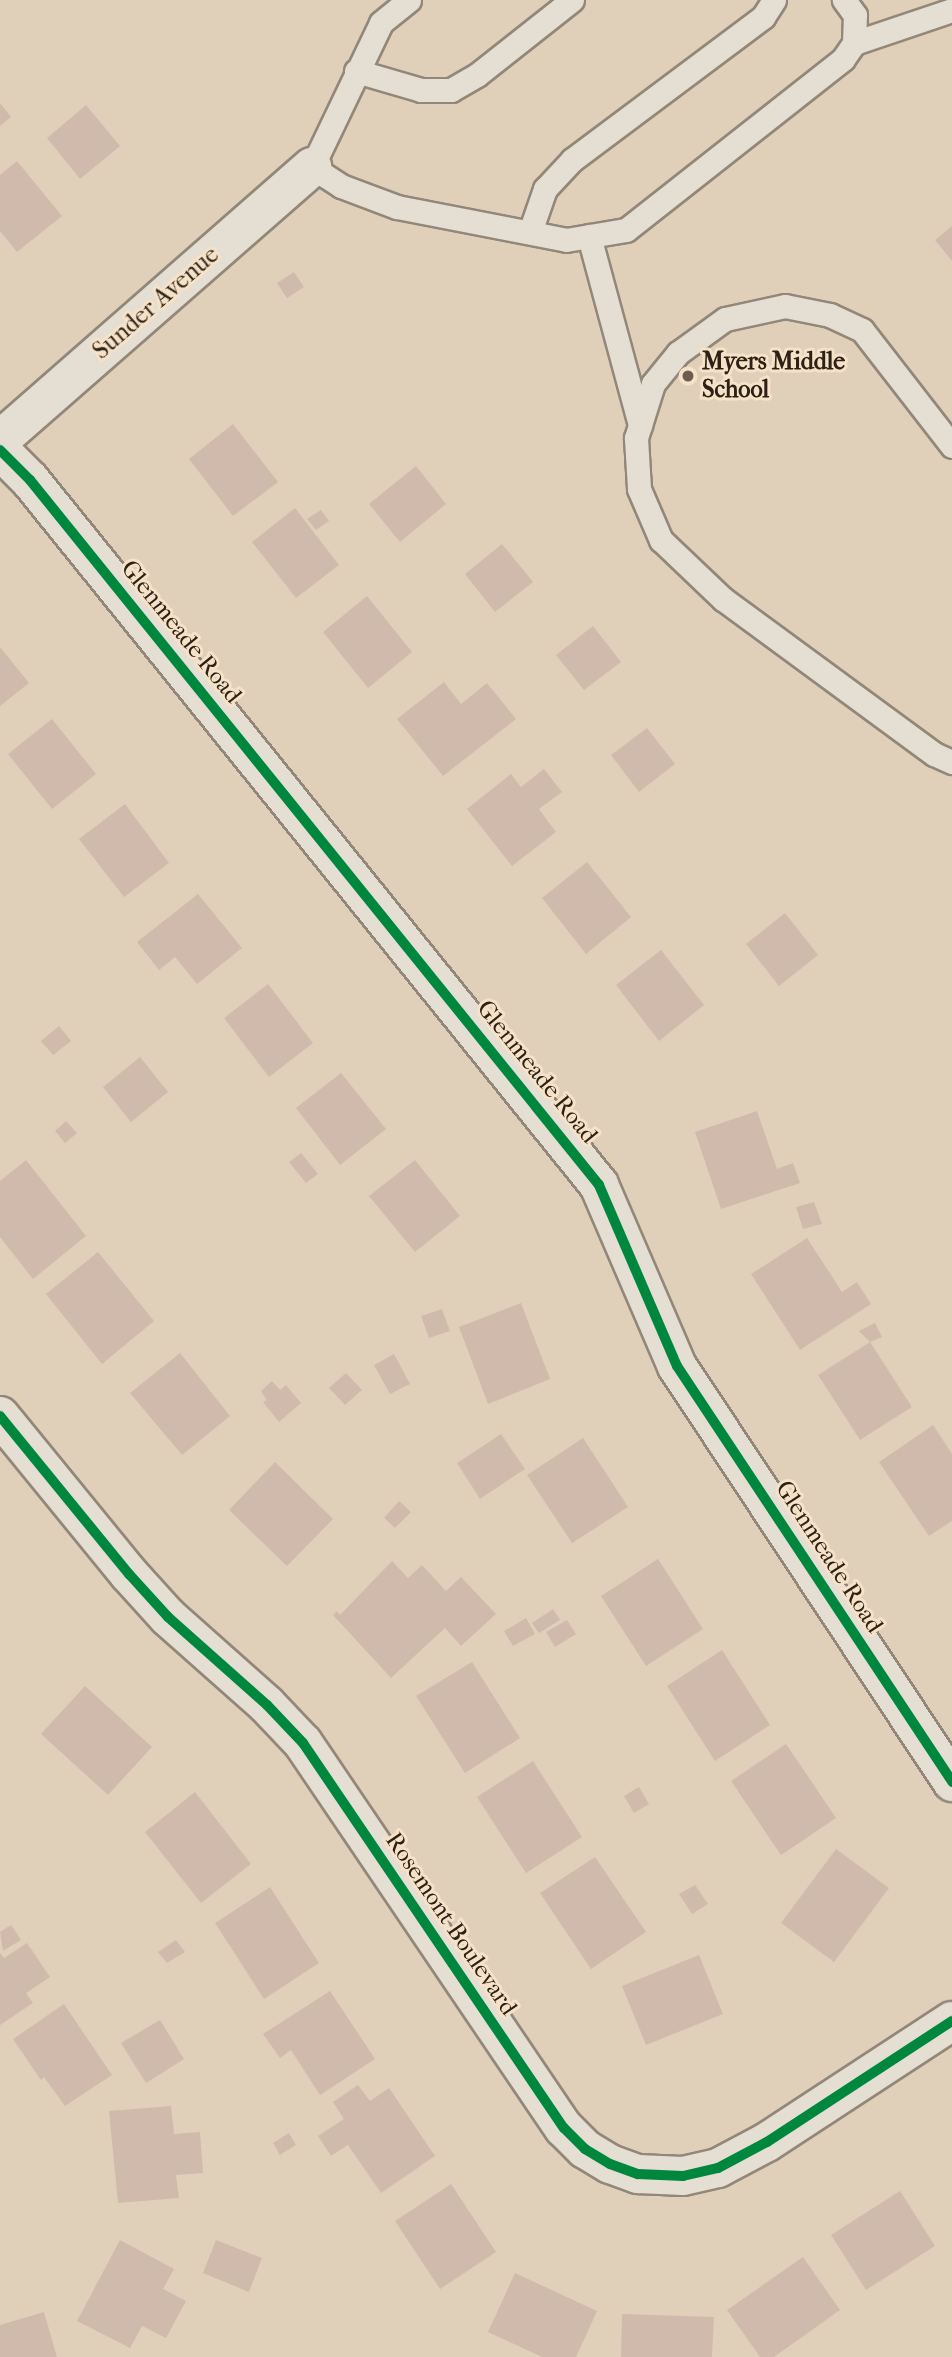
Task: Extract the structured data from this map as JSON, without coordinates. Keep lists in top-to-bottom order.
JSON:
{
  "streets": {
    "street": ["Sunder Avenue", "Glenmeade Road", "Rosemont Boulevard"]
  },
  "places": ["Myers Middle School"]
}
